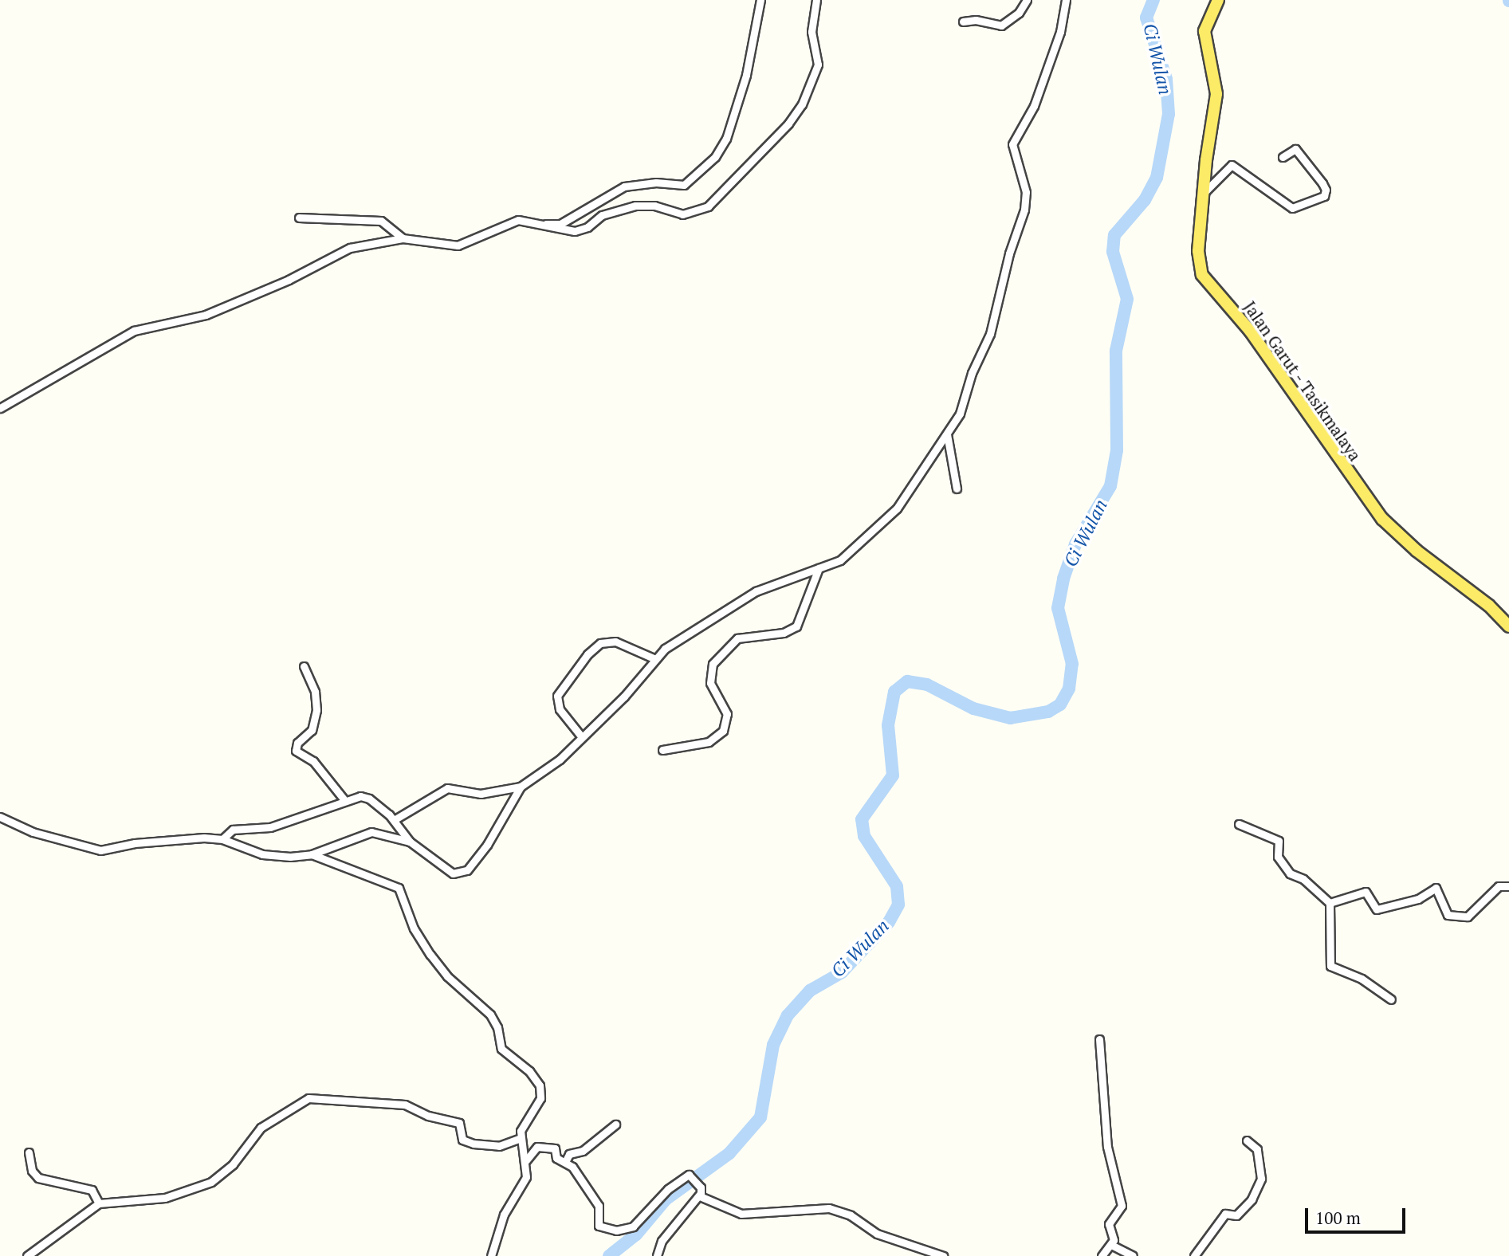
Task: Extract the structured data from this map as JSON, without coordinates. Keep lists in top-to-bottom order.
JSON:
{
  "streets": {
    "main road": ["Jalan Garut - Tasikmalaya"]
  },
  "water": ["Ci Wulan"],
  "scale_bar": "100 m"
}
